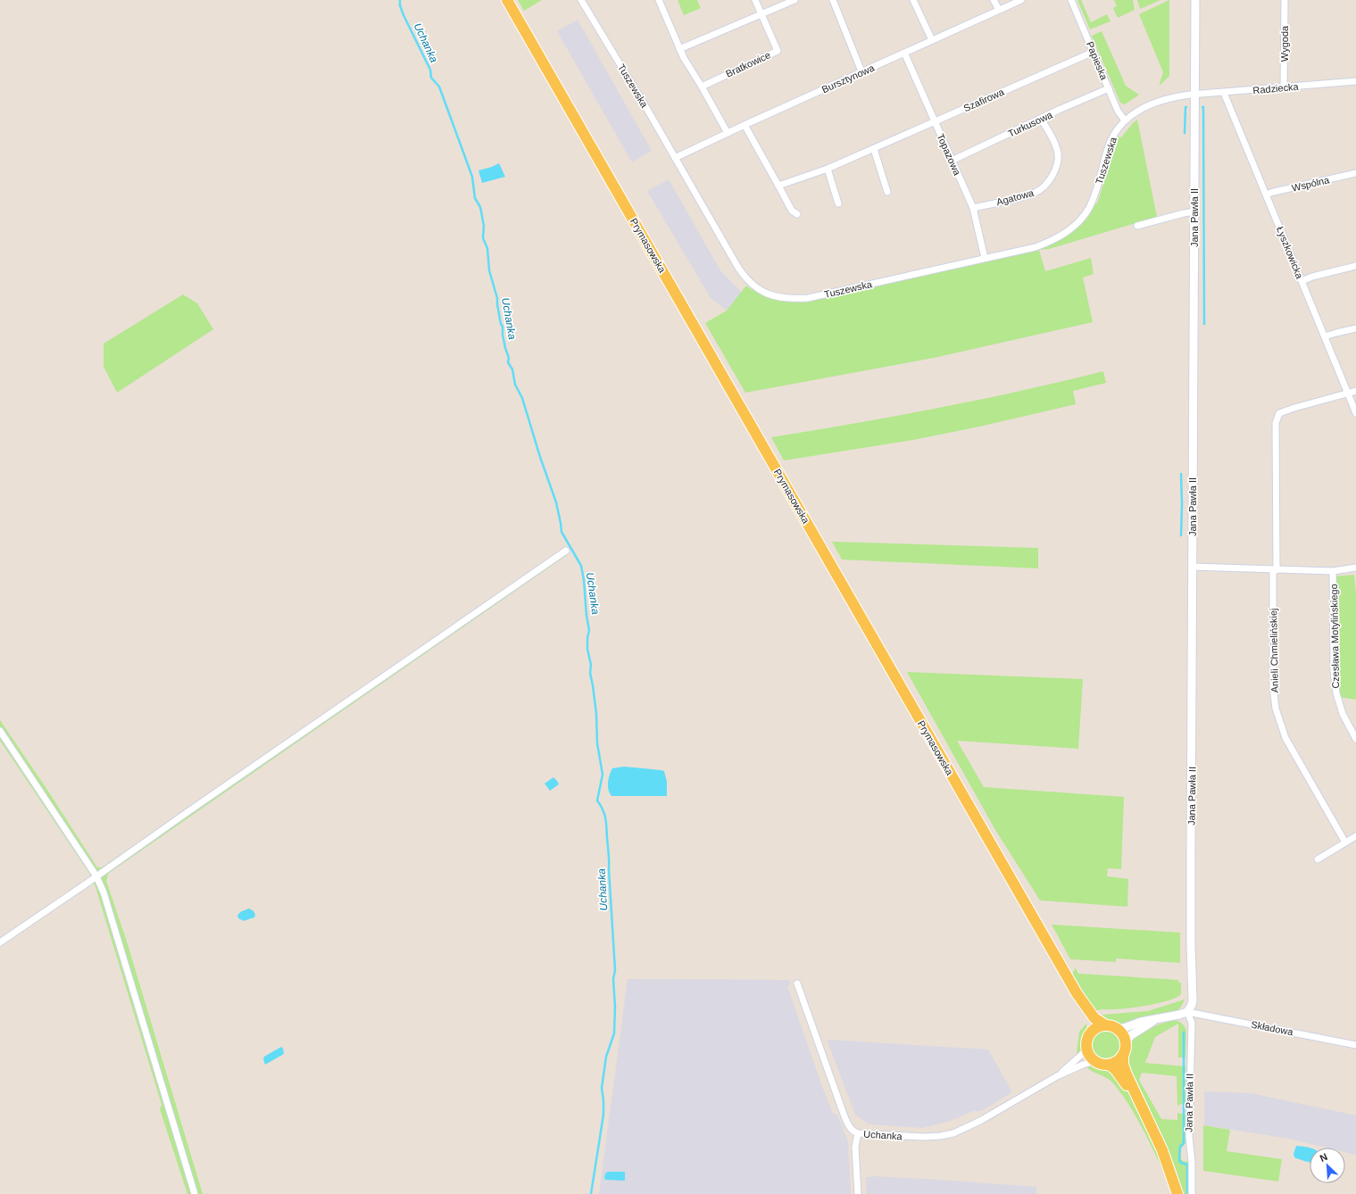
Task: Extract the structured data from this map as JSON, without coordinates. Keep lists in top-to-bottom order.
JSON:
{
  "streets": {
    "main road": ["Prymasowska"],
    "street": [
      "Wygoda",
      "Papieska",
      "Bratkowice",
      "Bursztynowa",
      "Tuszewska",
      "Radziecka",
      "Szafirowa",
      "Turkusowa",
      "Topazowa",
      "Wspólna",
      "Agatowa",
      "Jana Pawła II",
      "Łyszkowicka",
      "Czesława Motylińskiego",
      "Anieli Chmielińskiej",
      "Składowa",
      "Uchanka"
    ]
  },
  "crossings": [
    ["Wygoda", "Radziecka"],
    ["Papieska", "Tuszewska"],
    ["Papieska", "Szafirowa"],
    ["Papieska", "Turkusowa"],
    ["Bursztynowa", "Tuszewska"],
    ["Bursztynowa", "Topazowa"],
    ["Tuszewska", "Radziecka"],
    ["Tuszewska", "Topazowa"],
    ["Tuszewska", "Jana Pawła II"],
    ["Radziecka", "Jana Pawła II"],
    ["Radziecka", "Łyszkowicka"],
    ["Szafirowa", "Topazowa"],
    ["Turkusowa", "Topazowa"],
    ["Turkusowa", "Agatowa"],
    ["Topazowa", "Agatowa"],
    ["Wspólna", "Łyszkowicka"],
    ["Jana Pawła II", "Składowa"],
    ["Prymasowska", "Uchanka"],
    ["Łyszkowicka", "Anieli Chmielińskiej"]
  ],
  "water": ["Uchanka"],
  "north": "top left"
}
